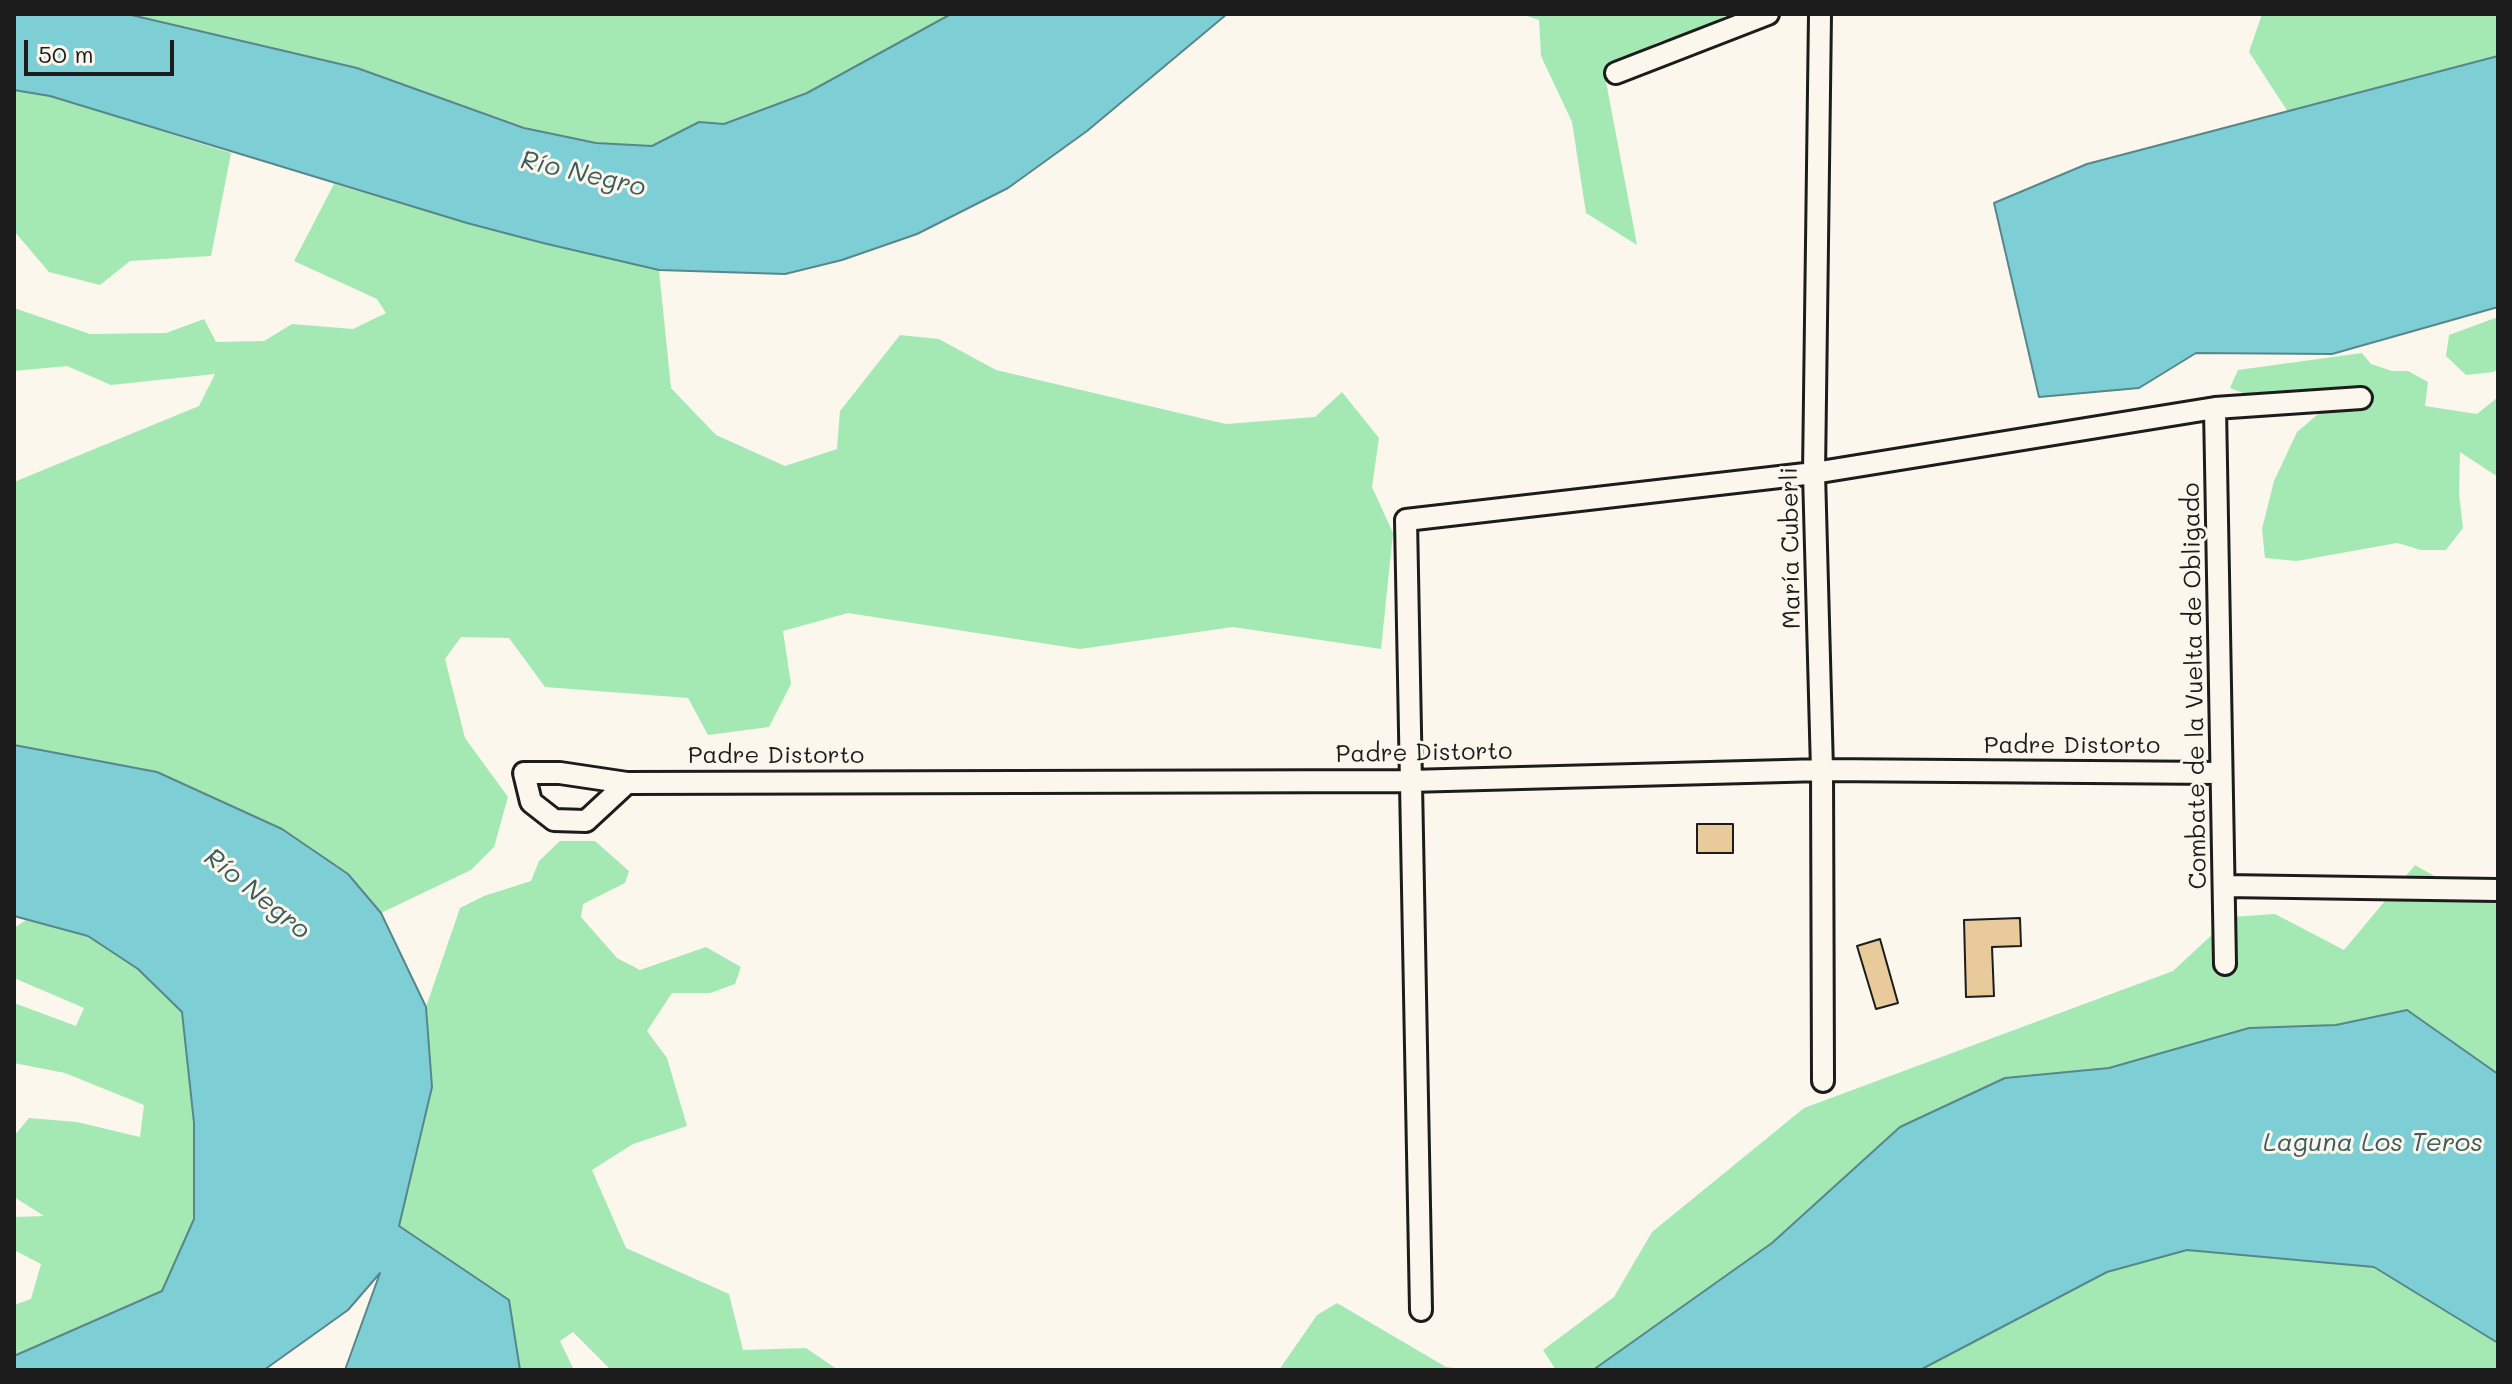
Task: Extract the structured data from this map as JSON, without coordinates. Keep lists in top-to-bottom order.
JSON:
{
  "streets": {
    "street": ["María Cuberli", "Combate de la Vuelta de Obligado", "Padre Distorto"]
  },
  "crossings": [
    ["María Cuberli", "Padre Distorto"],
    ["Combate de la Vuelta de Obligado", "Padre Distorto"]
  ],
  "water": ["Río Negro", "Laguna Los Teros"],
  "scale_bar": "50 m"
}
